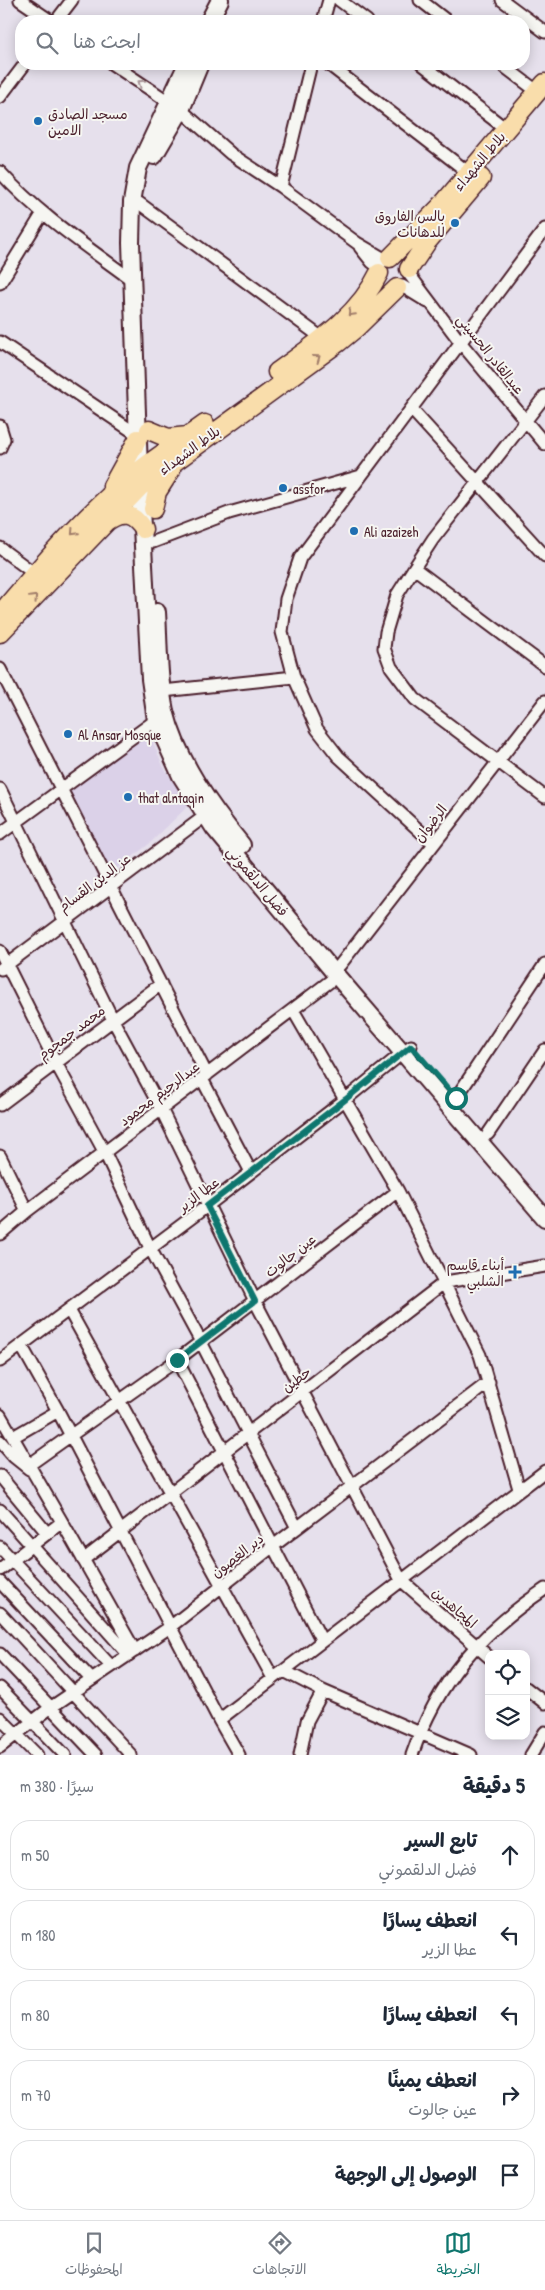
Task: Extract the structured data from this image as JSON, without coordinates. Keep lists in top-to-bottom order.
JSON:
{
  "streets": {
    "main road": ["بلاط الشهداء", "فضل الدلقموني"],
    "street": [
      "عبدالقادر الحسيني",
      "الرضوان",
      "عز الدين القسام",
      "محمد جمجوم",
      "عبدالرحيم محمود",
      "عطا الزير",
      "عين جالوت",
      "حطين",
      "دير الغصون",
      "المجاهدين"
    ]
  },
  "crossings": [
    ["بلاط الشهداء", "عبدالقادر الحسيني"],
    ["بلاط الشهداء", "فضل الدلقموني"],
    ["الرضوان", "فضل الدلقموني"],
    ["الرضوان", "عبدالرحيم محمود"],
    ["فضل الدلقموني", "عز الدين القسام"],
    ["فضل الدلقموني", "عبدالرحيم محمود"],
    ["فضل الدلقموني", "عطا الزير"]
  ],
  "places": {
    "other": [
      "مسجد الصادق الامين",
      "بالس الفاروق للدهانات",
      "assfor",
      "Ali azaizeh",
      "Al Ansar Mosque",
      "that alntaqin"
    ],
    "health": ["أبناء قاسم الشلبي"]
  },
  "page": {
    "search": "ابحث هنا",
    "heading": ["5 دقيقة", "سيرًا · 380 m"],
    "list": [
      ["تابع السير", "فضل الدلقموني", "50 m"],
      ["انعطف يسارًا", "عطا الزير", "180 m"],
      ["انعطف يسارًا", "80 m"],
      ["انعطف يمينًا", "عين جالوت", "70 m"],
      "الوصول إلى الوجهة"
    ],
    "nav": ["الخريطة", "الاتجاهات", "المحفوظات"]
  }
}
